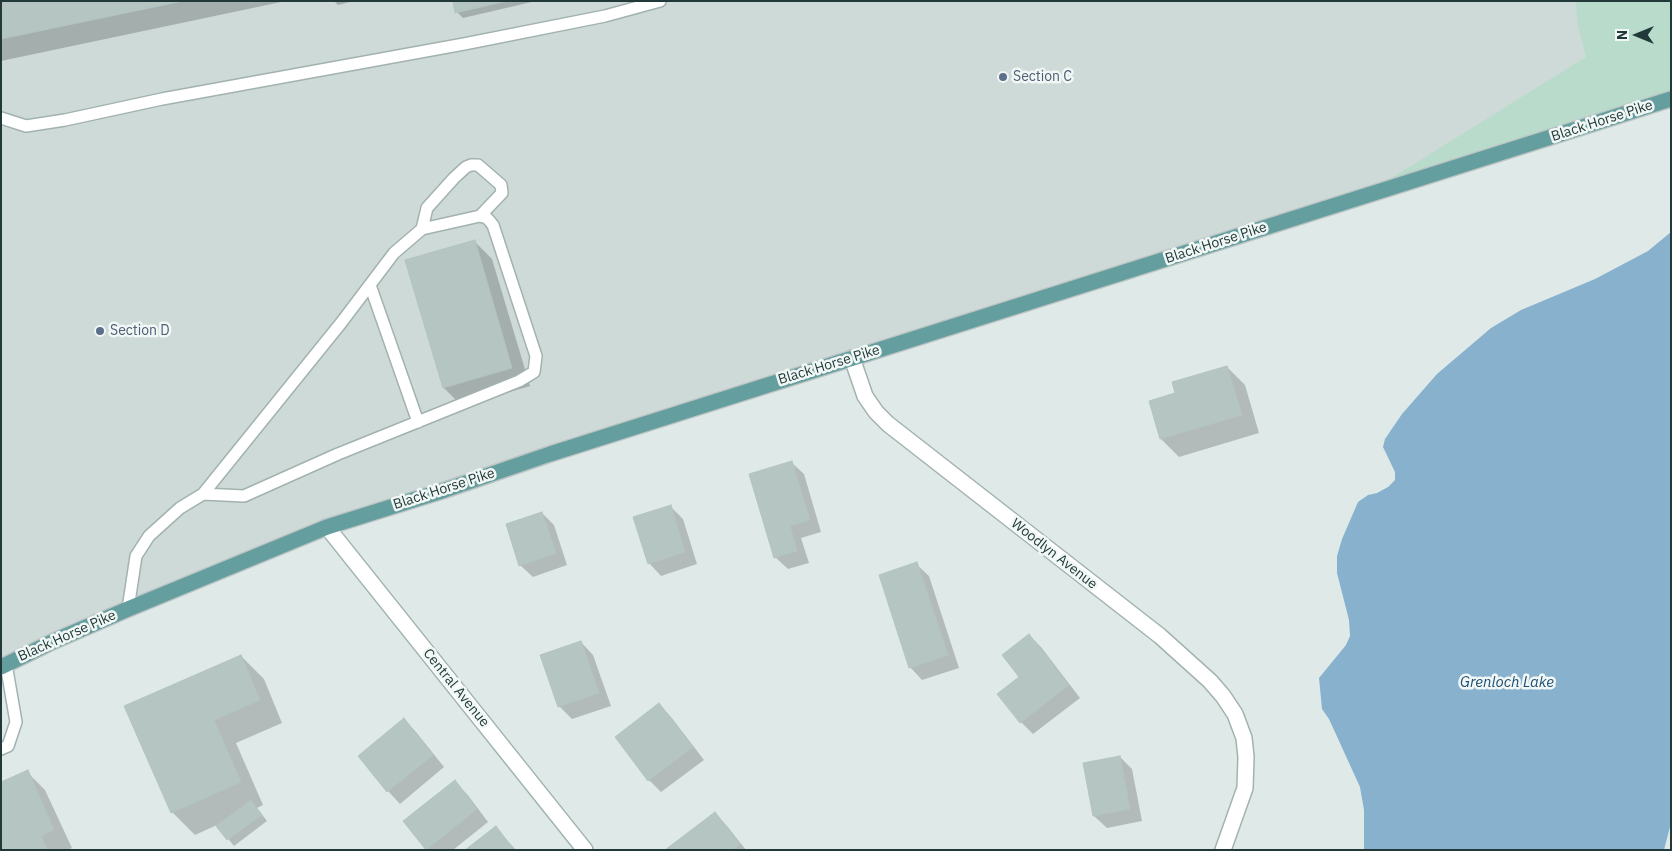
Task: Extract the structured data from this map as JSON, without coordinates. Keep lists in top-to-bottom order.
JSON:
{
  "streets": {
    "main road": ["Black Horse Pike"],
    "street": ["Woodlyn Avenue", "Central Avenue"]
  },
  "crossings": [
    ["Black Horse Pike", "Woodlyn Avenue"],
    ["Black Horse Pike", "Central Avenue"]
  ],
  "water": ["Grenloch Lake"],
  "places": ["Section C", "Section D"],
  "north": "left"
}
